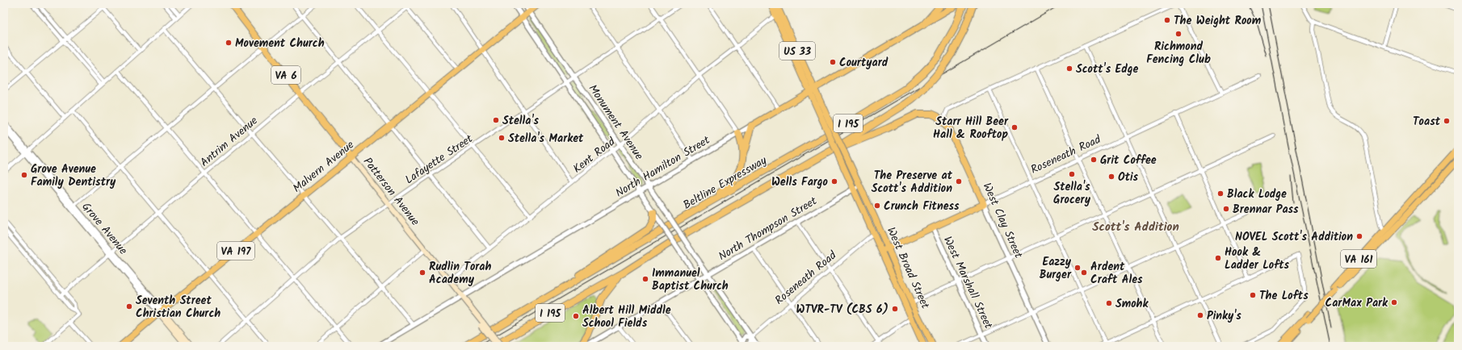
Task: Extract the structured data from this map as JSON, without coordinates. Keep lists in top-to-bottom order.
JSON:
{
  "streets": {
    "highway": ["I 195", "Beltline Expressway"],
    "main road": [
      "US 33",
      "VA 6",
      "Roseneath Road",
      "Malvern Avenue",
      "North Hamilton Street",
      "Patterson Avenue",
      "West Clay Street",
      "Grove Avenue",
      "VA 197",
      "VA 161",
      "West Broad Street"
    ],
    "street": [
      "Monument Avenue",
      "Antrim Avenue",
      "Kent Road",
      "Lafayette Street",
      "North Thompson Street",
      "West Marshall Street"
    ]
  },
  "crossings": [
    ["Monument Avenue", "Roseneath Road"],
    ["Monument Avenue", "Kent Road"],
    ["Monument Avenue", "Lafayette Street"],
    ["Monument Avenue", "Malvern Avenue"],
    ["Monument Avenue", "North Hamilton Street"],
    ["Monument Avenue", "North Thompson Street"],
    ["Antrim Avenue", "Patterson Avenue"],
    ["Antrim Avenue", "Grove Avenue"],
    ["Roseneath Road", "West Clay Street"],
    ["Roseneath Road", "West Broad Street"],
    ["Roseneath Road", "West Marshall Street"],
    ["Kent Road", "Patterson Avenue"],
    ["Kent Road", "West Broad Street"],
    ["Lafayette Street", "Patterson Avenue"],
    ["Malvern Avenue", "Patterson Avenue"],
    ["Malvern Avenue", "Grove Avenue"],
    ["North Hamilton Street", "Patterson Avenue"],
    ["North Hamilton Street", "West Broad Street"],
    ["North Thompson Street", "West Broad Street"]
  ],
  "districts": ["Scott's Addition"],
  "places": [
    "The Weight Room",
    "Richmond Fencing Club",
    "Movement Church",
    "Courtyard",
    "Scott's Edge",
    "Stella's",
    "Toast",
    "Starr Hill Beer Hall & Rooftop",
    "Stella's Market",
    "Grit Coffee",
    "Stella's Grocery",
    "Grove Avenue Family Dentistry",
    "Otis",
    "Wells Fargo",
    "The Preserve at Scott's Addition",
    "Black Lodge",
    "Crunch Fitness",
    "Brennar Pass",
    "NOVEL Scott's Addition",
    "Hook & Ladder Lofts",
    "Eazzy Burger",
    "Rudlin Torah Academy",
    "Ardent Craft Ales",
    "Immanuel Baptist Church",
    "The Lofts",
    "CarMax Park",
    "Smohk",
    "Seventh Street Christian Church",
    "WTVR-TV (CBS 6)",
    "Pinky's",
    "Albert Hill Middle School Fields"
  ]
}
